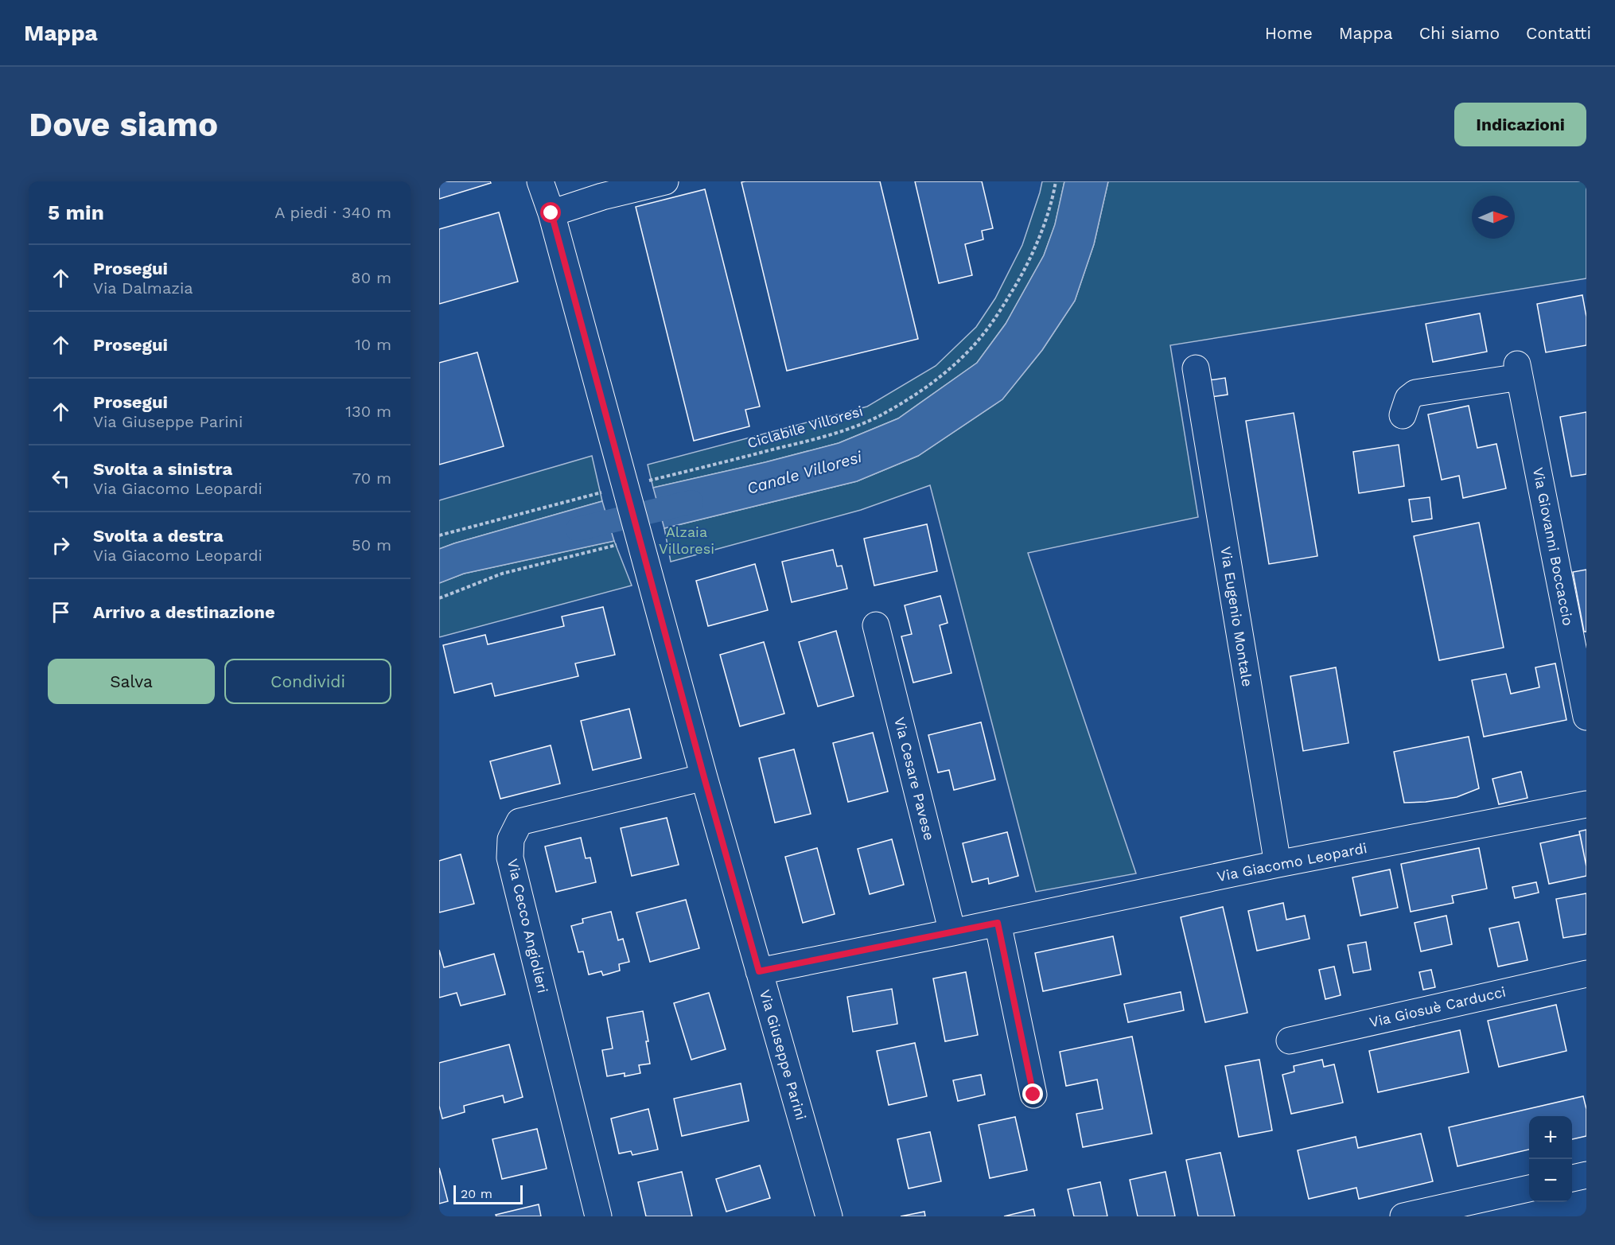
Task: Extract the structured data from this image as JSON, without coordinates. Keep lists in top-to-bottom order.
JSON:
{
  "streets": {
    "street": [
      "Via Giovanni Boccaccio",
      "Via Eugenio Montale",
      "Via Cesare Pavese",
      "Via Giacomo Leopardi",
      "Via Cecco Angiolieri",
      "Via Giosuè Carducci",
      "Via Giuseppe Parini"
    ],
    "path": ["Ciclabile Villoresi"]
  },
  "crossings": [
    ["Ciclabile Villoresi", "Via Giuseppe Parini"],
    ["Via Eugenio Montale", "Via Giacomo Leopardi"],
    ["Via Cesare Pavese", "Via Giacomo Leopardi"],
    ["Via Giacomo Leopardi", "Via Giuseppe Parini"],
    ["Via Cecco Angiolieri", "Via Giuseppe Parini"]
  ],
  "water": ["Canale Villoresi"],
  "parks": ["Alzaia Villoresi"],
  "scale_bar": "20 m",
  "north": "right",
  "page": {
    "header": "Mappa",
    "nav": [
      "Home",
      "Mappa",
      "Chi siamo",
      "Contatti"
    ],
    "buttons": [
      "Indicazioni",
      ["Salva", "Condividi"]
    ],
    "title": "Dove siamo",
    "heading": ["5 min", "A piedi · 340 m"],
    "list": [
      ["Prosegui", "Via Dalmazia", "80 m"],
      ["Prosegui", "10 m"],
      ["Prosegui", "Via Giuseppe Parini", "130 m"],
      ["Svolta a sinistra", "Via Giacomo Leopardi", "70 m"],
      ["Svolta a destra", "Via Giacomo Leopardi", "50 m"],
      "Arrivo a destinazione"
    ],
    "map_buttons": ["+", "−"],
    "scale": "20 m"
  }
}
